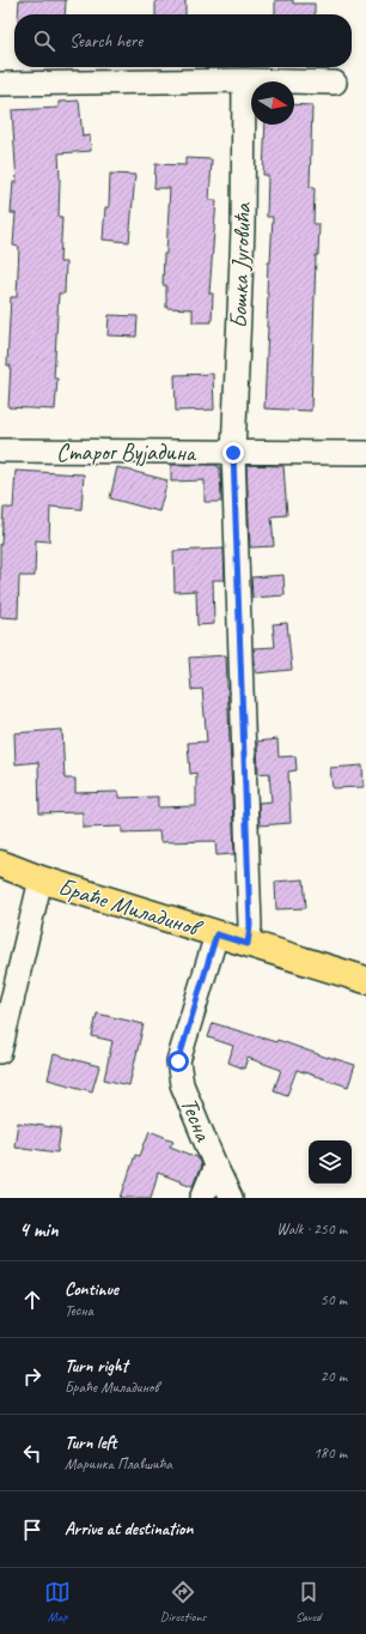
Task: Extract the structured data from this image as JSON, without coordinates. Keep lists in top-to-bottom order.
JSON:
{
  "streets": {
    "main road": ["Браће Миладинов"],
    "street": ["Бошка Југовића", "Старог Вујадина", "Тесна"]
  },
  "crossings": [
    ["Бошка Југовића", "Старог Вујадина"],
    ["Бошка Југовића", "Браће Миладинов"],
    ["Браће Миладинов", "Тесна"]
  ],
  "north": "right",
  "page": {
    "search": "Search here",
    "heading": ["4 min", "Walk · 250 m"],
    "list": [
      ["Continue", "Тесна", "50 m"],
      ["Turn right", "Браће Миладинов", "20 m"],
      ["Turn left", "Маринка Плавшића", "180 m"],
      "Arrive at destination"
    ],
    "nav": ["Map", "Directions", "Saved"]
  }
}
